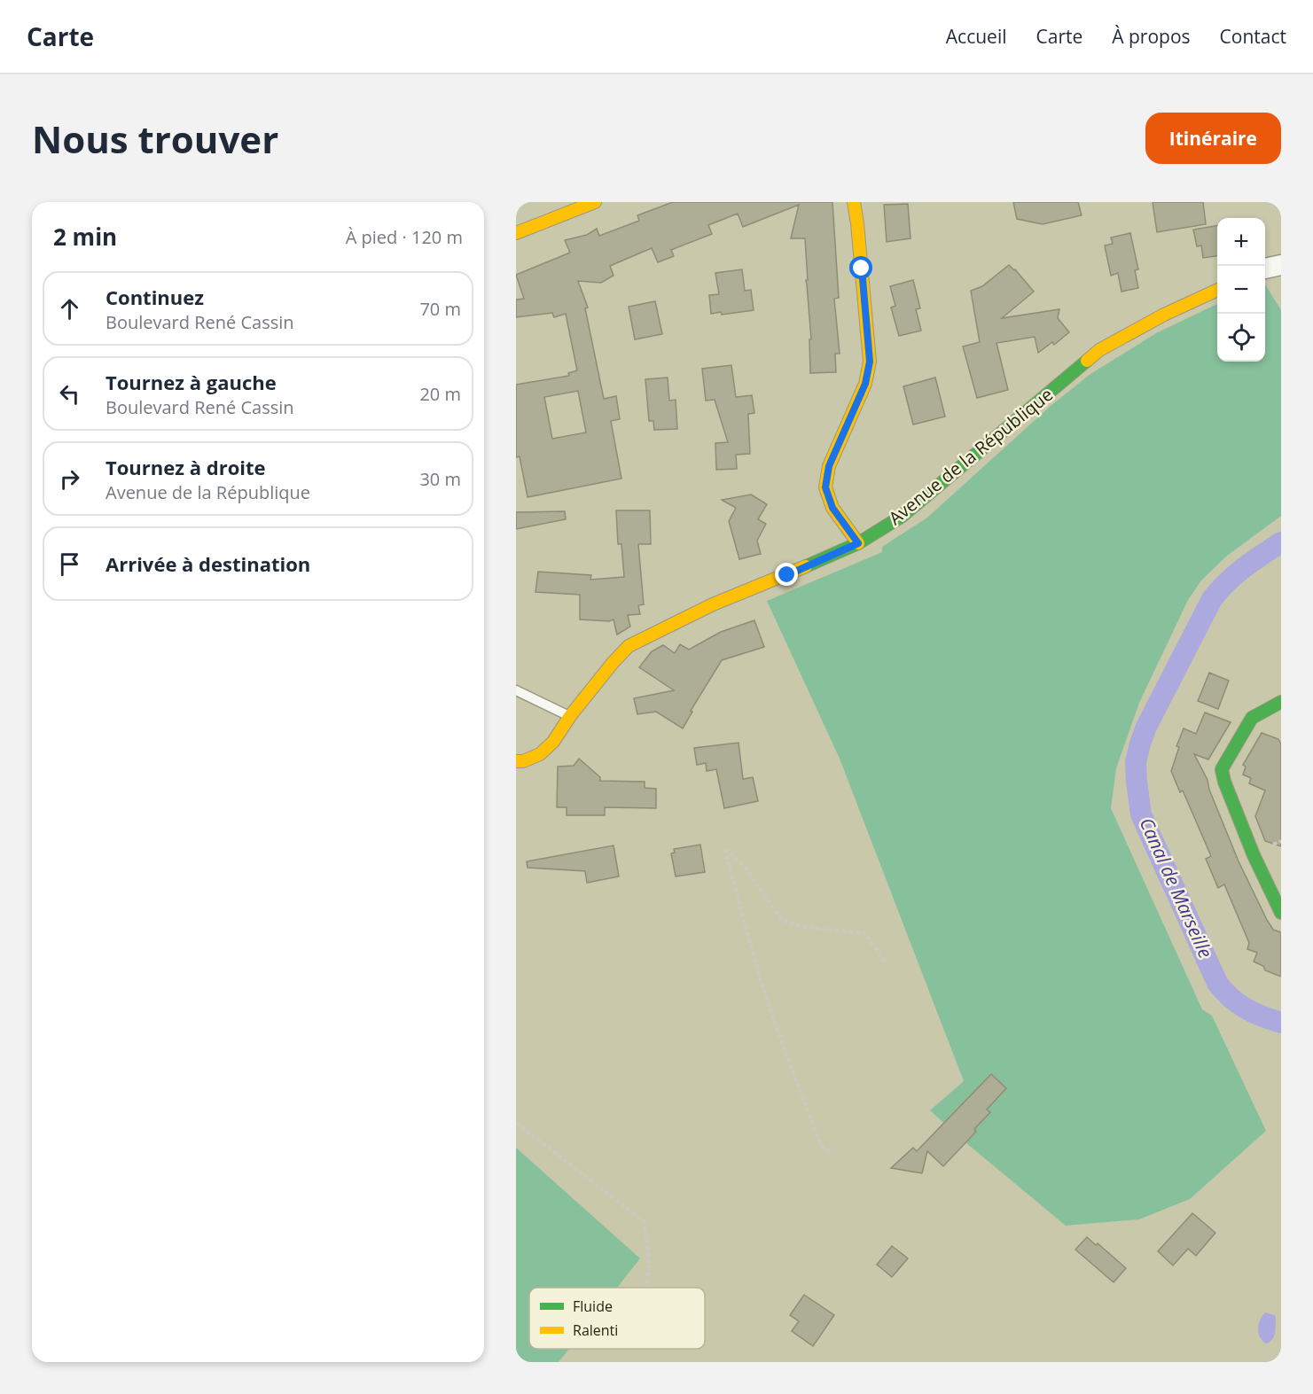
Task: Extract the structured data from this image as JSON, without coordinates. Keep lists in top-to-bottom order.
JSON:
{
  "streets": {
    "street": ["Avenue de la République"]
  },
  "water": ["Canal de Marseille"],
  "legend": ["Fluide", "Ralenti"],
  "page": {
    "header": "Carte",
    "nav": [
      "Accueil",
      "Carte",
      "À propos",
      "Contact"
    ],
    "buttons": "Itinéraire",
    "title": "Nous trouver",
    "heading": ["2 min", "À pied · 120 m"],
    "map_buttons": ["+", "−"],
    "list": [
      ["Continuez", "Boulevard René Cassin", "70 m"],
      ["Tournez à gauche", "Boulevard René Cassin", "20 m"],
      ["Tournez à droite", "Avenue de la République", "30 m"],
      "Arrivée à destination"
    ]
  }
}
